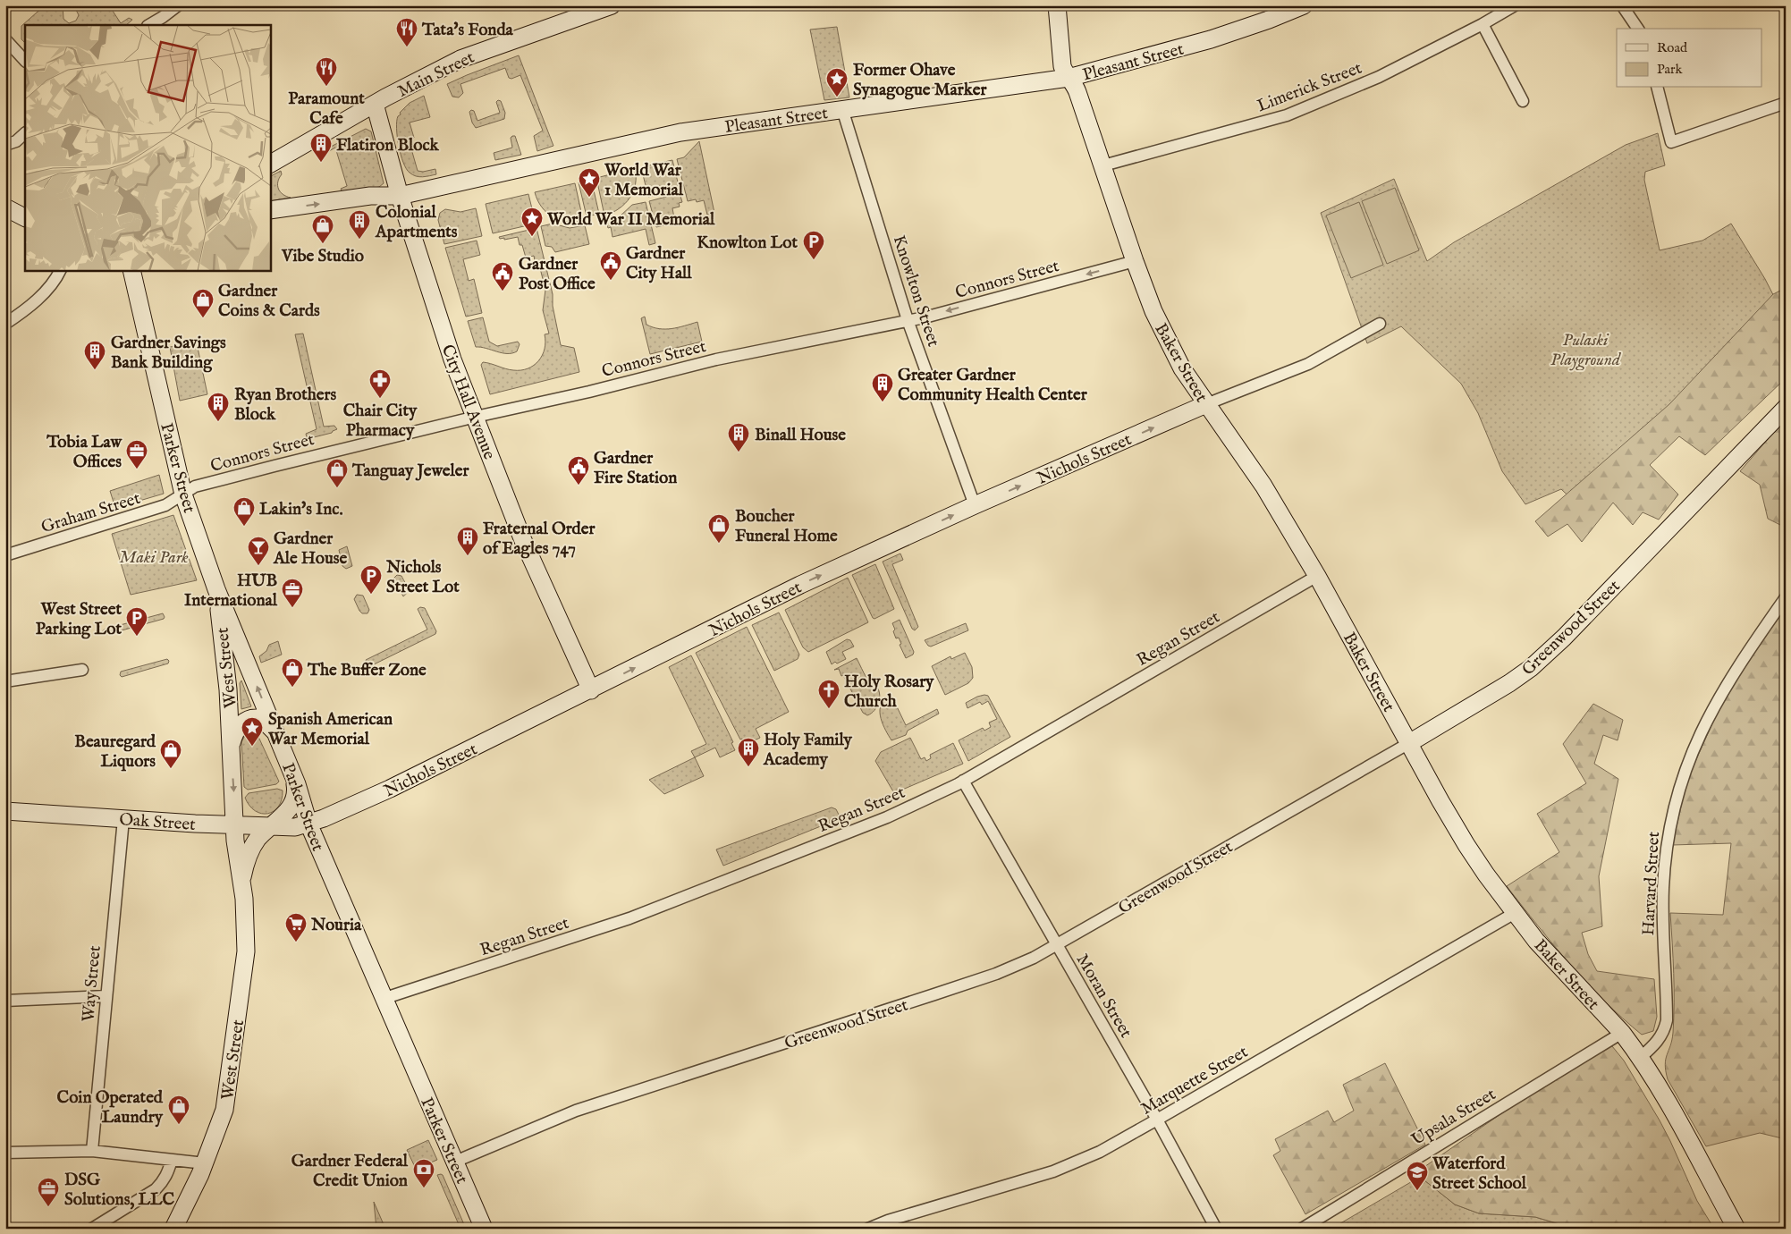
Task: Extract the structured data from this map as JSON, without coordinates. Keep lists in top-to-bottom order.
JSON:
{
  "streets": {
    "street": [
      "Pleasant Street",
      "Main Street",
      "Limerick Street",
      "Connors Street",
      "Knowlton Street",
      "Baker Street",
      "City Hall Avenue",
      "Nichols Street",
      "Parker Street",
      "Graham Street",
      "Greenwood Street",
      "Regan Street",
      "West Street",
      "Oak Street",
      "Harvard Street",
      "Way Street",
      "Moran Street",
      "Marquette Street",
      "Upsala Street"
    ]
  },
  "crossings": [
    ["Pleasant Street", "Knowlton Street"],
    ["Pleasant Street", "Baker Street"],
    ["Pleasant Street", "City Hall Avenue"],
    ["Main Street", "City Hall Avenue"],
    ["Limerick Street", "Baker Street"],
    ["Connors Street", "Knowlton Street"],
    ["Connors Street", "Baker Street"],
    ["Connors Street", "City Hall Avenue"],
    ["Connors Street", "Parker Street"],
    ["Connors Street", "Graham Street"],
    ["Knowlton Street", "Nichols Street"],
    ["Baker Street", "Nichols Street"],
    ["Baker Street", "Greenwood Street"],
    ["Baker Street", "Regan Street"],
    ["Baker Street", "Harvard Street"],
    ["Baker Street", "Marquette Street"],
    ["Baker Street", "Upsala Street"],
    ["City Hall Avenue", "Nichols Street"],
    ["Nichols Street", "Parker Street"],
    ["Nichols Street", "Oak Street"],
    ["Parker Street", "Graham Street"],
    ["Parker Street", "Greenwood Street"],
    ["Parker Street", "Regan Street"],
    ["Parker Street", "West Street"],
    ["Parker Street", "Oak Street"],
    ["Greenwood Street", "Moran Street"],
    ["Regan Street", "Moran Street"],
    ["West Street", "Oak Street"],
    ["Oak Street", "Way Street"],
    ["Moran Street", "Marquette Street"]
  ],
  "one_way": ["Nichols Street"],
  "parks": ["Pulaski Playground", "Maki Park"],
  "places": {
    "restaurant": ["Tata's Fonda", "Paramount Cafe"],
    "place": [
      "Former Ohave Synagogue Marker",
      "World War 1 Memorial",
      "World War II Memorial",
      "Spanish American War Memorial"
    ],
    "building": [
      "Flatiron Block",
      "Colonial Apartments",
      "Gardner Savings Bank Building",
      "Greater Gardner Community Health Center",
      "Ryan Brothers Block",
      "Binall House",
      "Fraternal Order of Eagles 747",
      "Holy Family Academy"
    ],
    "shop": [
      "Vibe Studio",
      "Gardner Coins & Cards",
      "Tanguay Jeweler",
      "Lakin's Inc.",
      "Boucher Funeral Home",
      "The Buffer Zone",
      "Beauregard Liquors",
      "Coin Operated Laundry"
    ],
    "parking": ["Knowlton Lot", "Nichols Street Lot", "West Street Parking Lot"],
    "public building": ["Gardner City Hall", "Gardner Post Office", "Gardner Fire Station"],
    "pharmacy": ["Chair City Pharmacy"],
    "office": ["Tobia Law Offices", "HUB International", "DSG Solutions, LLC"],
    "bar": ["Gardner Ale House"],
    "church": ["Holy Rosary Church"],
    "supermarket": ["Nouria"],
    "bank": ["Gardner Federal Credit Union"],
    "school or university": ["Waterford Street School"]
  },
  "legend": ["Road", "Park"]
}
